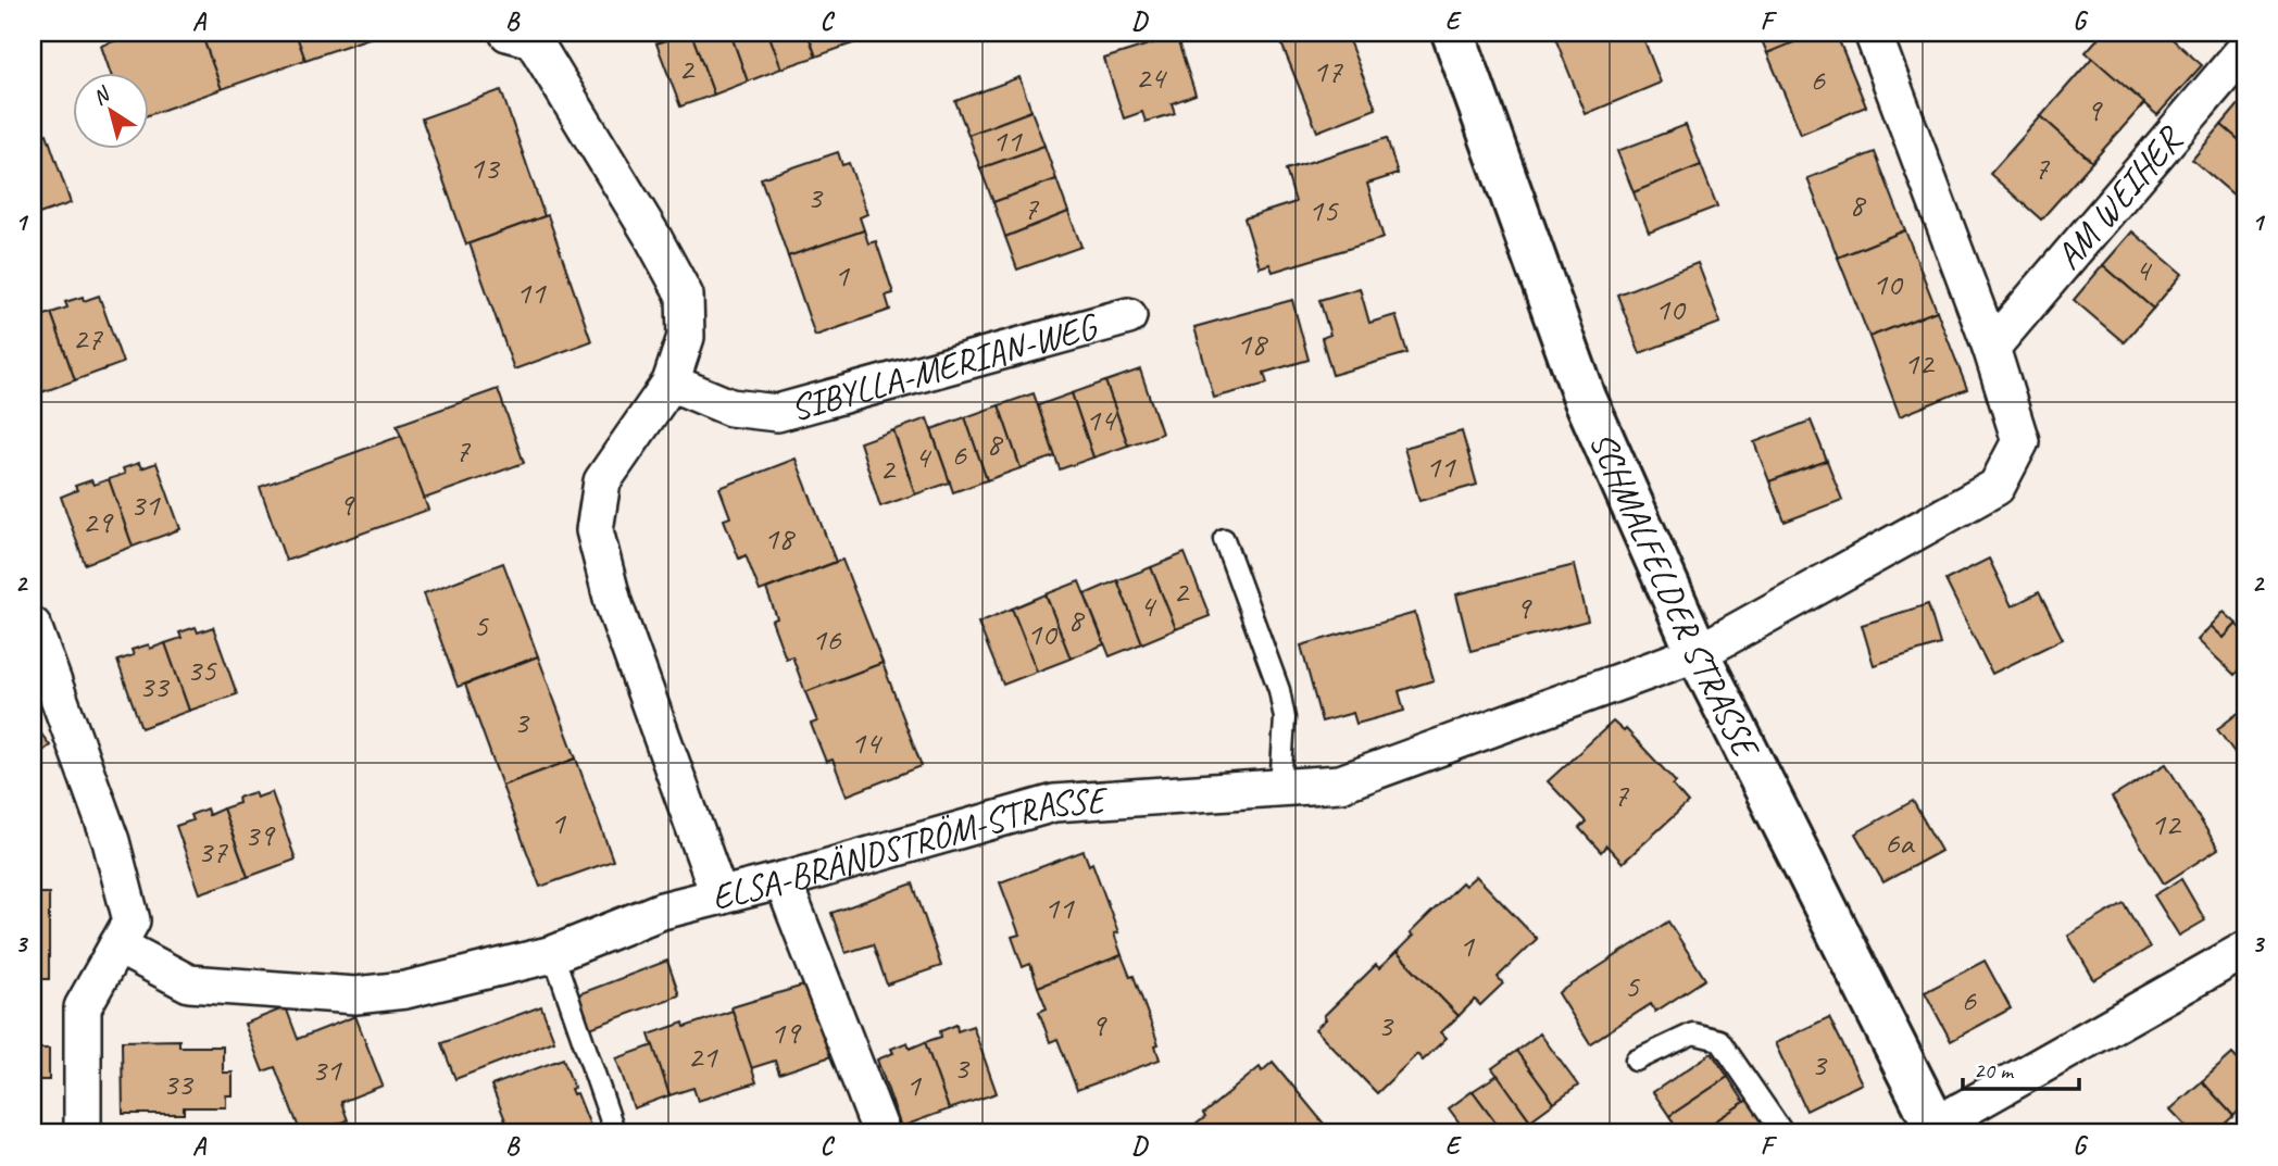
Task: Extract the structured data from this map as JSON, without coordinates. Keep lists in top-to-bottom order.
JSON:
{
  "streets": {
    "main road": ["SCHMALFELDER STRASSE"],
    "street": ["AM WEIHER", "SIBYLLA-MERIAN-WEG", "ELSA-BRÄNDSTRÖM-STRASSE"]
  },
  "crossings": [
    ["AM WEIHER", "ELSA-BRÄNDSTRÖM-STRASSE"],
    ["SCHMALFELDER STRASSE", "ELSA-BRÄNDSTRÖM-STRASSE"]
  ],
  "house_numbers": [
    "2",
    "17",
    "24",
    "6",
    "9",
    "11",
    "13",
    "7",
    "3",
    "8",
    "7",
    "15",
    "4",
    "1",
    "10",
    "11",
    "10",
    "27",
    "18",
    "12",
    "14",
    "8",
    "7",
    "6",
    "4",
    "11",
    "2",
    "31",
    "9",
    "29",
    "18",
    "2",
    "4",
    "9",
    "8",
    "5",
    "10",
    "16",
    "35",
    "33",
    "3",
    "14",
    "7",
    "1",
    "12",
    "39",
    "6a",
    "37",
    "11",
    "1",
    "5",
    "6",
    "9",
    "3",
    "19",
    "21",
    "3",
    "3",
    "31",
    "33",
    "1"
  ],
  "scale_bar": "20 m",
  "north": "top left",
  "grid": {
    "columns": [
      "A",
      "B",
      "C",
      "D",
      "E",
      "F",
      "G"
    ],
    "rows": ["1", "2", "3"]
  }
}
